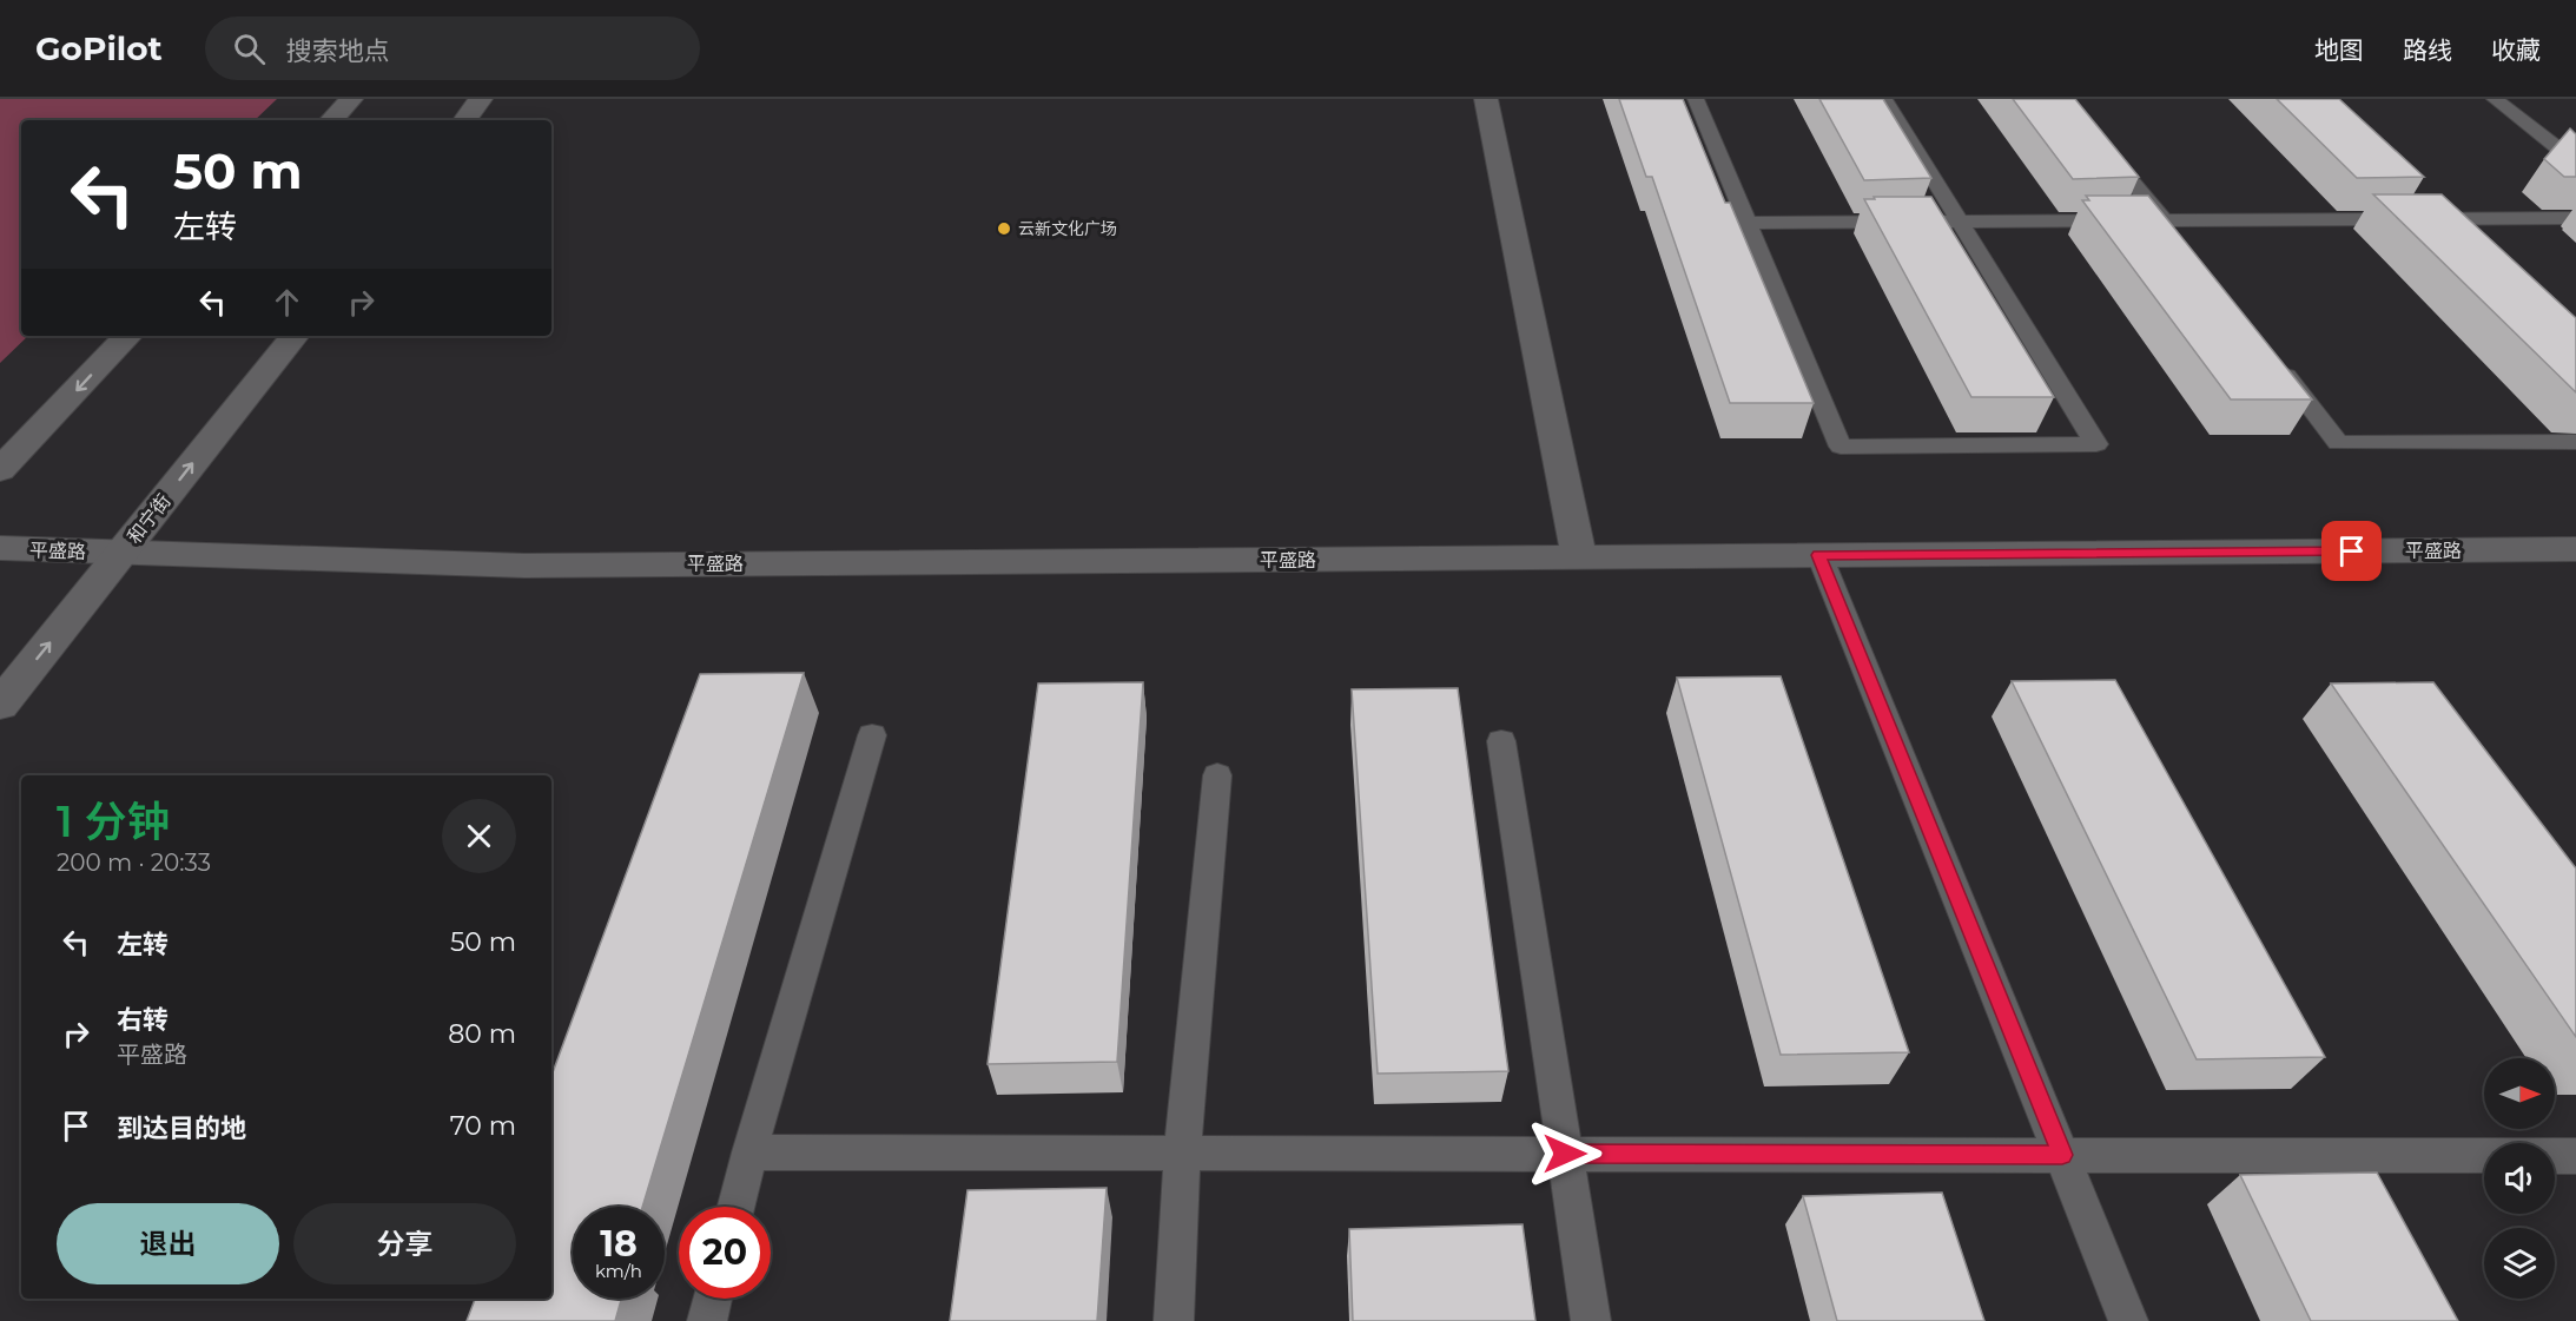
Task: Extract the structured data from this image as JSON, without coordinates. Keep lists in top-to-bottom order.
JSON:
{
  "streets": {
    "street": ["和宁街", "平盛路"]
  },
  "crossings": [
    ["和宁街", "平盛路"]
  ],
  "places": ["云新文化广场"],
  "north": "right",
  "page": {
    "header": "GoPilot",
    "search": "搜索地点",
    "nav": ["地图", "路线", "收藏"],
    "turn": ["50 m", "左转"],
    "heading": ["1 分钟", "200 m · 20:33"],
    "list": [
      {
        "name": "左转",
        "value": "50 m"
      },
      {
        "name": "右转",
        "note": "平盛路",
        "value": "80 m"
      },
      {
        "name": "到达目的地",
        "value": "70 m"
      }
    ],
    "buttons": ["退出", "分享"],
    "speed": "18 km/h",
    "limit": "20"
  }
}
